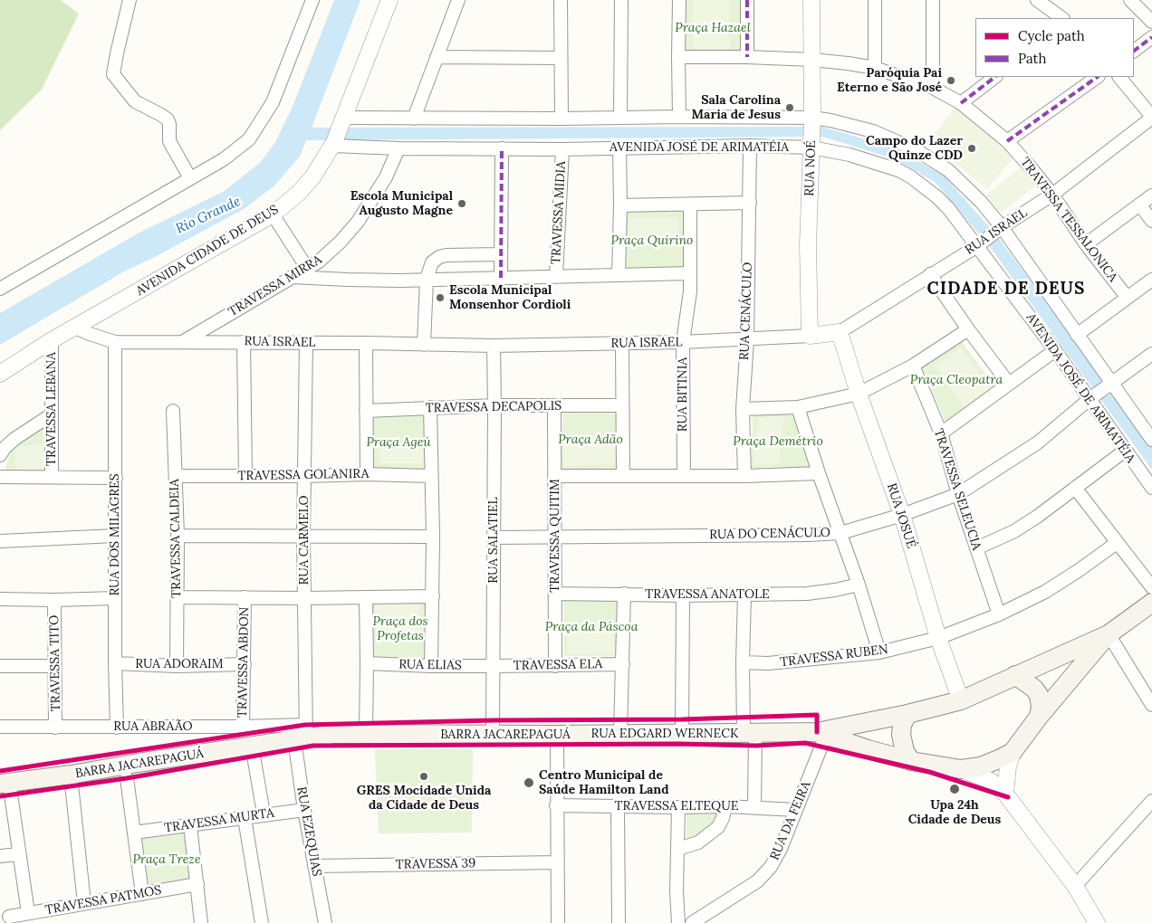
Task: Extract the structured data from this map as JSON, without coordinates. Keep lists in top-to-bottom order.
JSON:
{
  "streets": {
    "main road": ["RUA EDGARD WERNECK"],
    "street": [
      "AVENIDA JOSÉ DE ARIMATÉIA",
      "RUA NOÉ",
      "TRAVESSA MIDIA",
      "TRAVESSA TESSALONICA",
      "RUA ISRAEL",
      "AVENIDA CIDADE DE DEUS",
      "TRAVESSA MIRRA",
      "RUA CENÁCULO",
      "RUA BITINIA",
      "TRAVESSA DECAPOLIS",
      "TRAVESSA LEBANA",
      "TRAVESSA GOLANIRA",
      "TRAVESSA SELEUCIA",
      "RUA JOSUÉ",
      "RUA DO CENÁCULO",
      "RUA DOS MILAGRES",
      "TRAVESSA QUITIM",
      "TRAVESSA CALDEIA",
      "RUA CARMELO",
      "RUA SALATIEL",
      "TRAVESSA ANATOLE",
      "TRAVESSA RUBEN",
      "TRAVESSA ABDON",
      "TRAVESSA TITO",
      "RUA ADORAIM",
      "RUA ELIAS",
      "TRAVESSA ELA",
      "RUA ABRAÃO",
      "TRAVESSA ELTEQUE",
      "TRAVESSA MURTA",
      "RUA DA FEIRA",
      "RUA EZEQUIAS",
      "TRAVESSA 39",
      "TRAVESSA PATMOS"
    ],
    "cycle path": ["BARRA JACAREPAGUÁ"]
  },
  "crossings": [
    ["AVENIDA JOSÉ DE ARIMATÉIA", "RUA NOÉ"],
    ["AVENIDA JOSÉ DE ARIMATÉIA", "TRAVESSA MIDIA"],
    ["AVENIDA JOSÉ DE ARIMATÉIA", "RUA ISRAEL"],
    ["AVENIDA JOSÉ DE ARIMATÉIA", "AVENIDA CIDADE DE DEUS"],
    ["AVENIDA JOSÉ DE ARIMATÉIA", "TRAVESSA MIRRA"],
    ["AVENIDA JOSÉ DE ARIMATÉIA", "RUA CENÁCULO"],
    ["AVENIDA JOSÉ DE ARIMATÉIA", "RUA DO CENÁCULO"],
    ["RUA NOÉ", "TRAVESSA TESSALONICA"],
    ["RUA NOÉ", "RUA ISRAEL"],
    ["TRAVESSA TESSALONICA", "RUA ISRAEL"],
    ["RUA ISRAEL", "AVENIDA CIDADE DE DEUS"],
    ["RUA ISRAEL", "TRAVESSA MIRRA"],
    ["RUA ISRAEL", "RUA CENÁCULO"],
    ["RUA ISRAEL", "RUA BITINIA"],
    ["RUA ISRAEL", "RUA JOSUÉ"],
    ["RUA ISRAEL", "RUA DOS MILAGRES"],
    ["RUA ISRAEL", "RUA CARMELO"],
    ["RUA ISRAEL", "RUA SALATIEL"],
    ["AVENIDA CIDADE DE DEUS", "TRAVESSA LEBANA"],
    ["TRAVESSA DECAPOLIS", "TRAVESSA QUITIM"],
    ["TRAVESSA DECAPOLIS", "RUA SALATIEL"],
    ["TRAVESSA GOLANIRA", "TRAVESSA CALDEIA"],
    ["TRAVESSA GOLANIRA", "RUA CARMELO"],
    ["TRAVESSA SELEUCIA", "RUA DO CENÁCULO"],
    ["TRAVESSA SELEUCIA", "TRAVESSA RUBEN"],
    ["RUA JOSUÉ", "RUA DO CENÁCULO"],
    ["RUA JOSUÉ", "TRAVESSA RUBEN"],
    ["RUA DO CENÁCULO", "TRAVESSA QUITIM"],
    ["RUA DO CENÁCULO", "RUA SALATIEL"],
    ["RUA DOS MILAGRES", "RUA ADORAIM"],
    ["RUA DOS MILAGRES", "RUA ABRAÃO"],
    ["TRAVESSA QUITIM", "TRAVESSA ANATOLE"],
    ["TRAVESSA QUITIM", "TRAVESSA ELA"],
    ["TRAVESSA CALDEIA", "RUA ADORAIM"],
    ["RUA CARMELO", "RUA ABRAÃO"],
    ["RUA CARMELO", "RUA EDGARD WERNECK"],
    ["RUA CARMELO", "RUA EZEQUIAS"],
    ["RUA SALATIEL", "RUA ELIAS"],
    ["RUA SALATIEL", "TRAVESSA ELA"],
    ["RUA SALATIEL", "RUA EDGARD WERNECK"],
    ["TRAVESSA ABDON", "RUA ADORAIM"],
    ["TRAVESSA ABDON", "RUA ABRAÃO"],
    ["TRAVESSA TITO", "RUA ABRAÃO"],
    ["RUA ELIAS", "TRAVESSA ELA"],
    ["RUA ABRAÃO", "RUA EDGARD WERNECK"],
    ["RUA ABRAÃO", "RUA EZEQUIAS"],
    ["RUA EDGARD WERNECK", "RUA DA FEIRA"],
    ["RUA EDGARD WERNECK", "RUA EZEQUIAS"],
    ["TRAVESSA ELTEQUE", "RUA DA FEIRA"],
    ["TRAVESSA MURTA", "RUA EZEQUIAS"],
    ["RUA EZEQUIAS", "TRAVESSA 39"]
  ],
  "districts": ["CIDADE DE DEUS"],
  "water": ["Rio Grande"],
  "parks": [
    "Praça Hazael",
    "Praça Quirino",
    "Praça Cleopatra",
    "Praça Adão",
    "Praça Demétrio",
    "Praça Ageú",
    "Praça dos Profetas",
    "Praça da Páscoa",
    "Praça Treze"
  ],
  "places": [
    "Paróquia Pai Eterno e São José",
    "Sala Carolina Maria de Jesus",
    "Campo do Lazer Quinze CDD",
    "Escola Municipal Augusto Magne",
    "Escola Municipal Monsenhor Cordioli",
    "GRES Mocidade Unida da Cidade de Deus",
    "Centro Municipal de Saúde Hamilton Land",
    "Upa 24h Cidade de Deus"
  ],
  "legend": ["Cycle path", "Path"]
}
